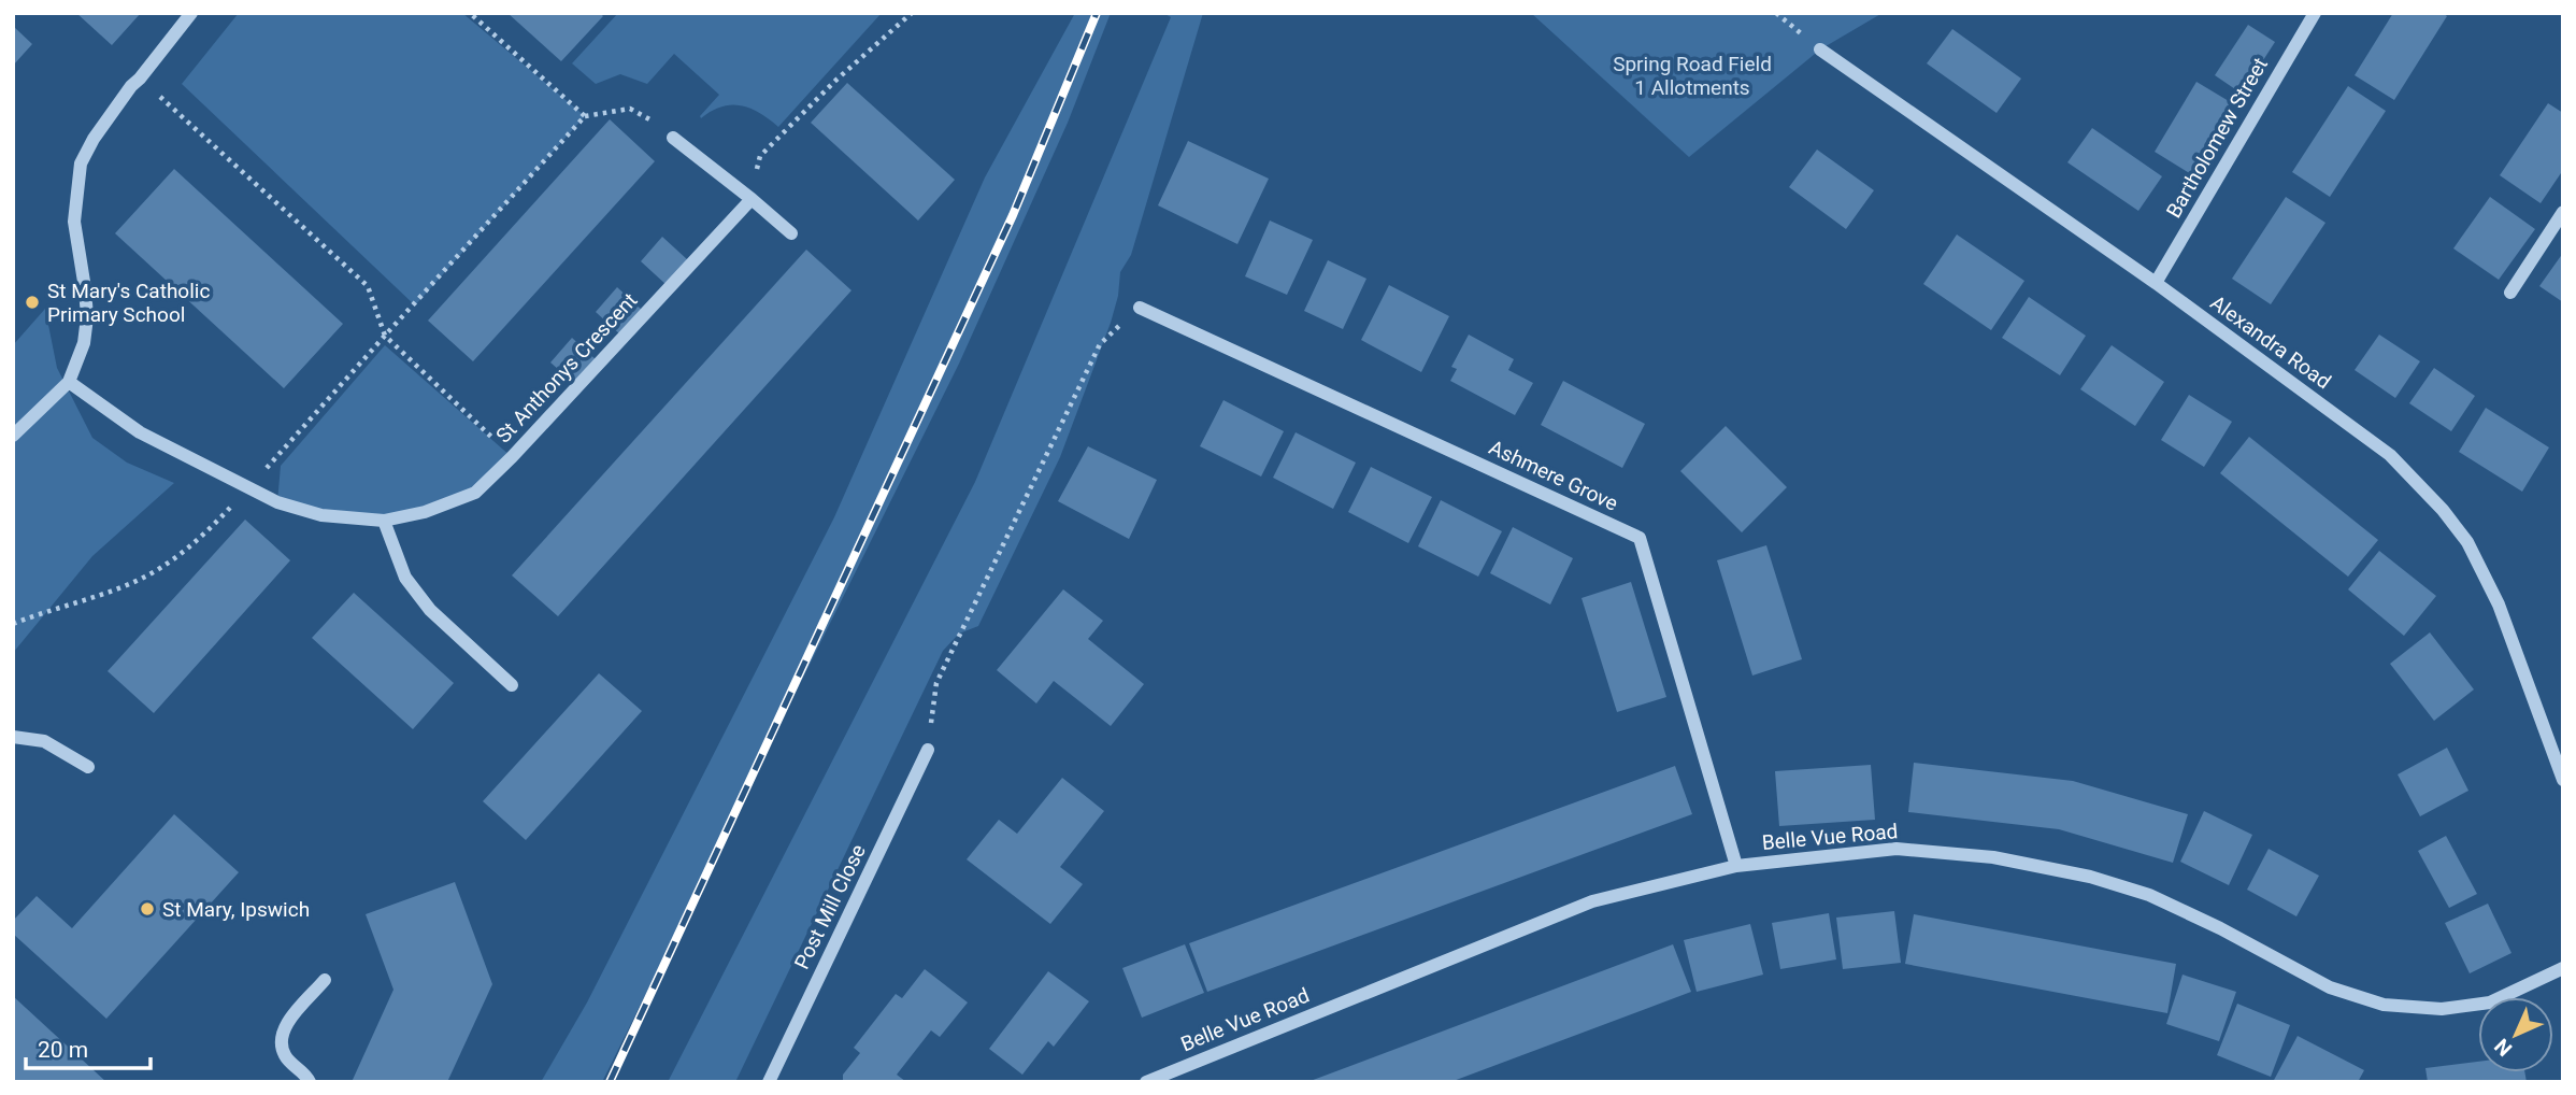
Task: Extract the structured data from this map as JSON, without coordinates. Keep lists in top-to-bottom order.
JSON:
{
  "streets": {
    "street": [
      "Bartholomew Street",
      "Alexandra Road",
      "St Anthonys Crescent",
      "Ashmere Grove",
      "Belle Vue Road",
      "Post Mill Close"
    ]
  },
  "crossings": [
    ["Bartholomew Street", "Alexandra Road"],
    ["Ashmere Grove", "Belle Vue Road"]
  ],
  "parks": ["Spring Road Field 1 Allotments"],
  "places": ["St Mary's Catholic Primary School", "St Mary, Ipswich"],
  "scale_bar": "20 m",
  "north": "bottom left"
}
